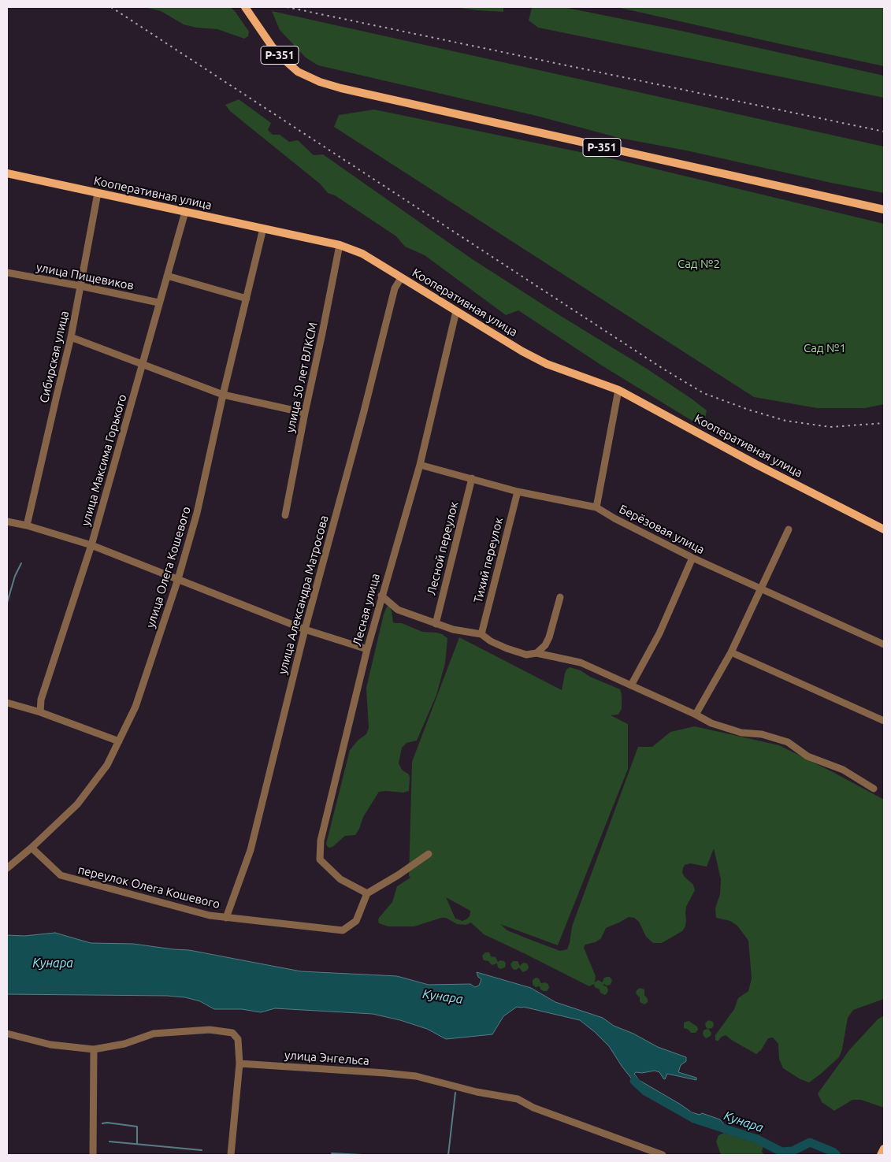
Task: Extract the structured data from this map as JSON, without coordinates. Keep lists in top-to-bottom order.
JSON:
{
  "streets": {
    "main road": ["Р-351", "Кооперативная улица"],
    "street": [
      "улица Пищевиков",
      "Сибирская улица",
      "улица 50 лет ВЛКСМ",
      "улица Максима Горького",
      "Берёзовая улица",
      "Лесной переулок",
      "Тихий переулок",
      "улица Олега Кошевого",
      "улица Александра Матросова",
      "Лесная улица",
      "переулок Олега Кошевого",
      "улица Энгельса"
    ]
  },
  "crossings": [
    ["Кооперативная улица", "Сибирская улица"],
    ["Кооперативная улица", "улица 50 лет ВЛКСМ"],
    ["Кооперативная улица", "улица Максима Горького"],
    ["Кооперативная улица", "улица Олега Кошевого"],
    ["Кооперативная улица", "улица Александра Матросова"],
    ["Кооперативная улица", "Лесная улица"],
    ["улица Пищевиков", "Сибирская улица"],
    ["улица Пищевиков", "улица Максима Горького"],
    ["Берёзовая улица", "Лесной переулок"],
    ["Берёзовая улица", "Тихий переулок"],
    ["Берёзовая улица", "Лесная улица"],
    ["улица Олега Кошевого", "переулок Олега Кошевого"],
    ["улица Александра Матросова", "переулок Олега Кошевого"],
    ["Лесная улица", "переулок Олега Кошевого"]
  ],
  "water": ["Кунара"],
  "parks": ["Сад №2", "Сад №1"]
}
